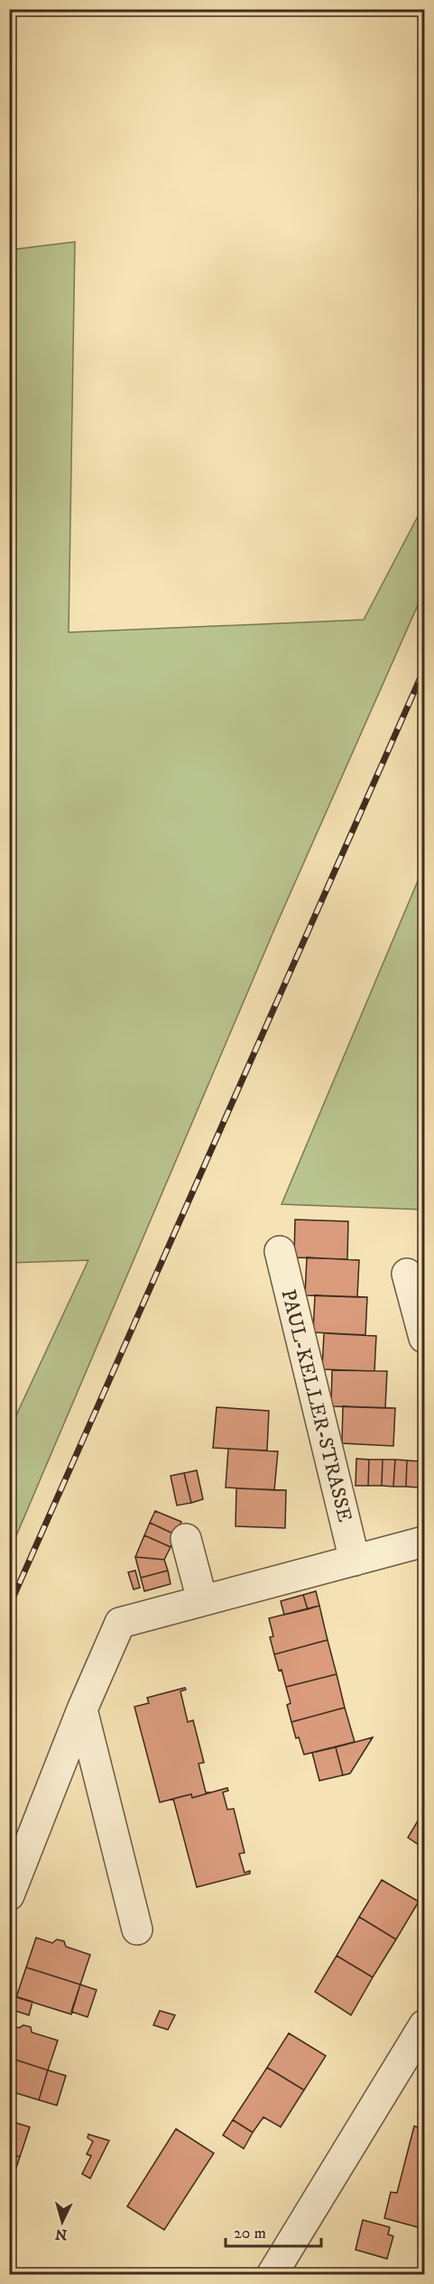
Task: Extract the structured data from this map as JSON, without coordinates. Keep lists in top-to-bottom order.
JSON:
{
  "streets": {
    "street": ["PAUL-KELLER-STRASSE"]
  },
  "scale_bar": "20 m",
  "north": "bottom"
}
